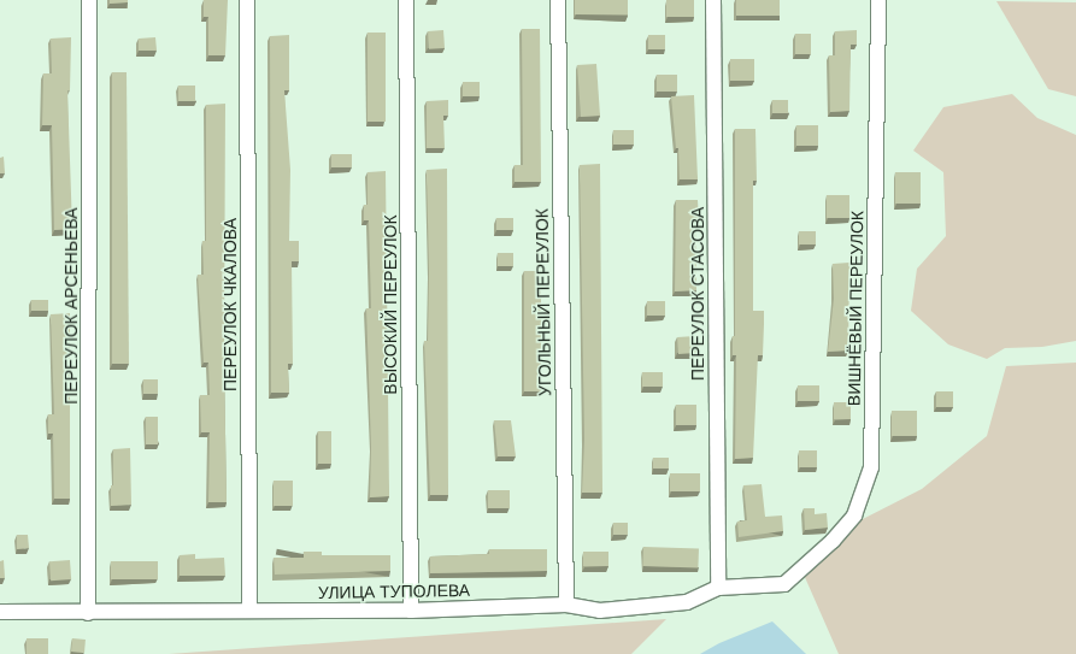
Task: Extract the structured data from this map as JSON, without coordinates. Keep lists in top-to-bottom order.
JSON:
{
  "streets": {
    "street": [
      "ПЕРЕУЛОК СТАСОВА",
      "УГОЛЬНЫЙ ПЕРЕУЛОК",
      "ПЕРЕУЛОК ЧКАЛОВА",
      "ВЫСОКИЙ ПЕРЕУЛОК",
      "ПЕРЕУЛОК АРСЕНЬЕВА",
      "ВИШНЁВЫЙ ПЕРЕУЛОК",
      "УЛИЦА ТУПОЛЕВА"
    ]
  },
  "crossings": [
    ["ПЕРЕУЛОК СТАСОВА", "УЛИЦА ТУПОЛЕВА"],
    ["УГОЛЬНЫЙ ПЕРЕУЛОК", "УЛИЦА ТУПОЛЕВА"],
    ["ПЕРЕУЛОК ЧКАЛОВА", "УЛИЦА ТУПОЛЕВА"],
    ["ВЫСОКИЙ ПЕРЕУЛОК", "УЛИЦА ТУПОЛЕВА"],
    ["ПЕРЕУЛОК АРСЕНЬЕВА", "УЛИЦА ТУПОЛЕВА"],
    ["ВИШНЁВЫЙ ПЕРЕУЛОК", "УЛИЦА ТУПОЛЕВА"]
  ]
}
